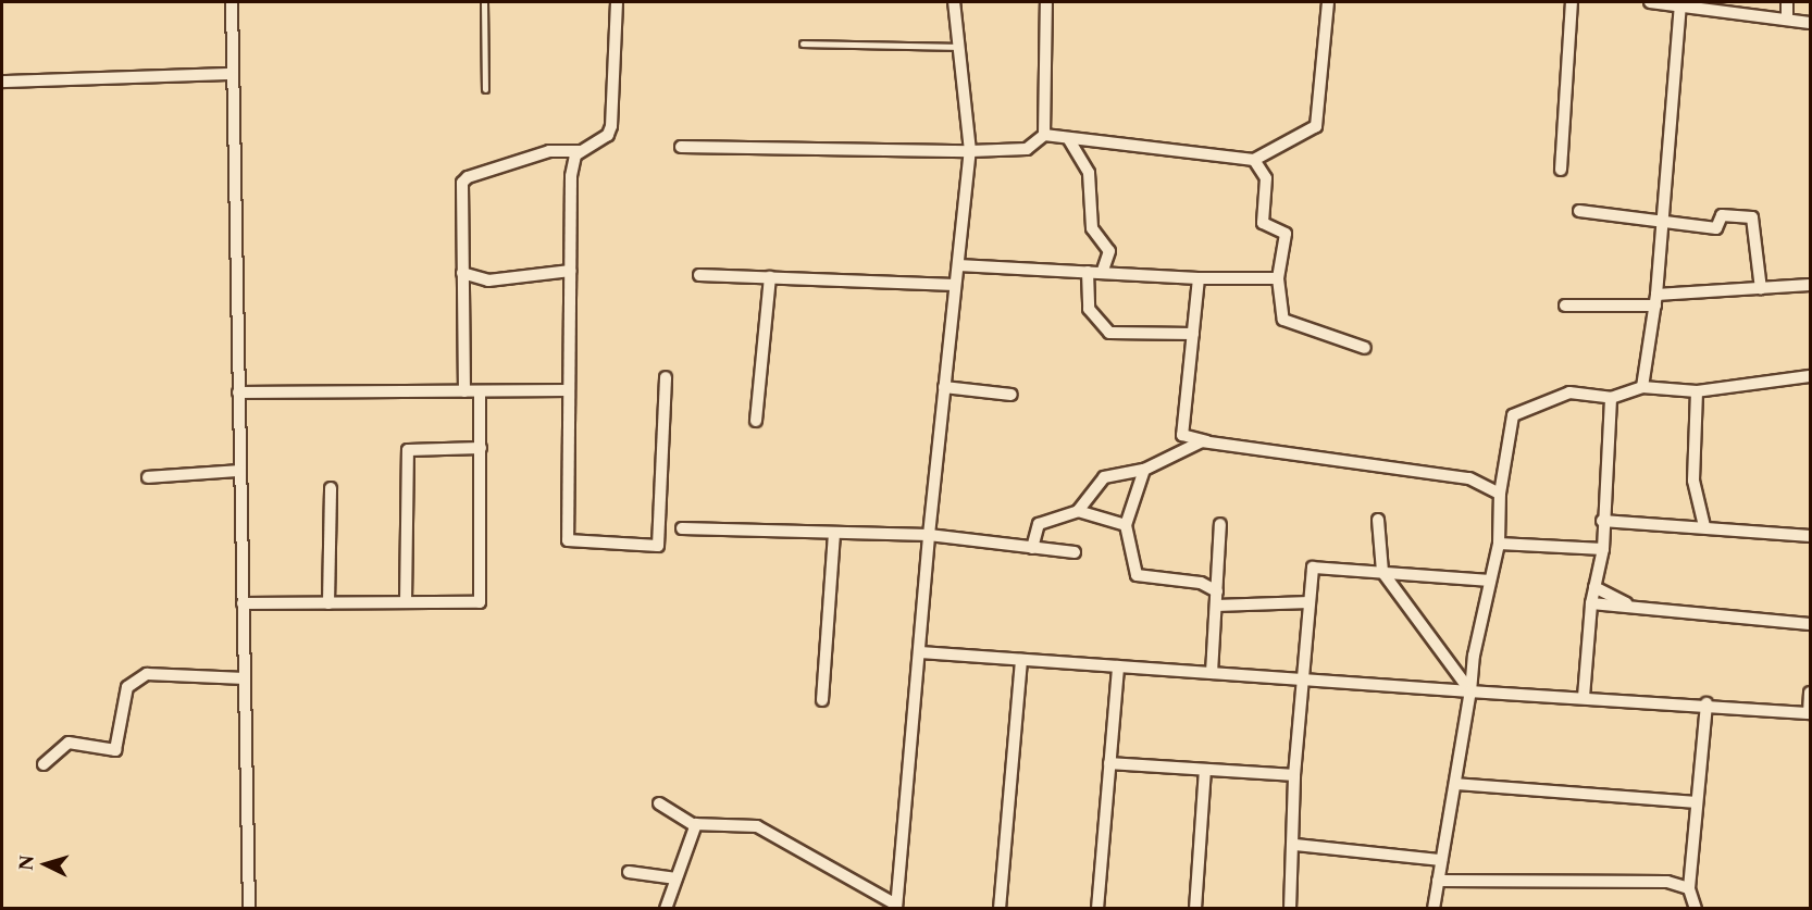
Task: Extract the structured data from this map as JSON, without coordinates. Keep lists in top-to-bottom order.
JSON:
{
  "north": "left"
}
